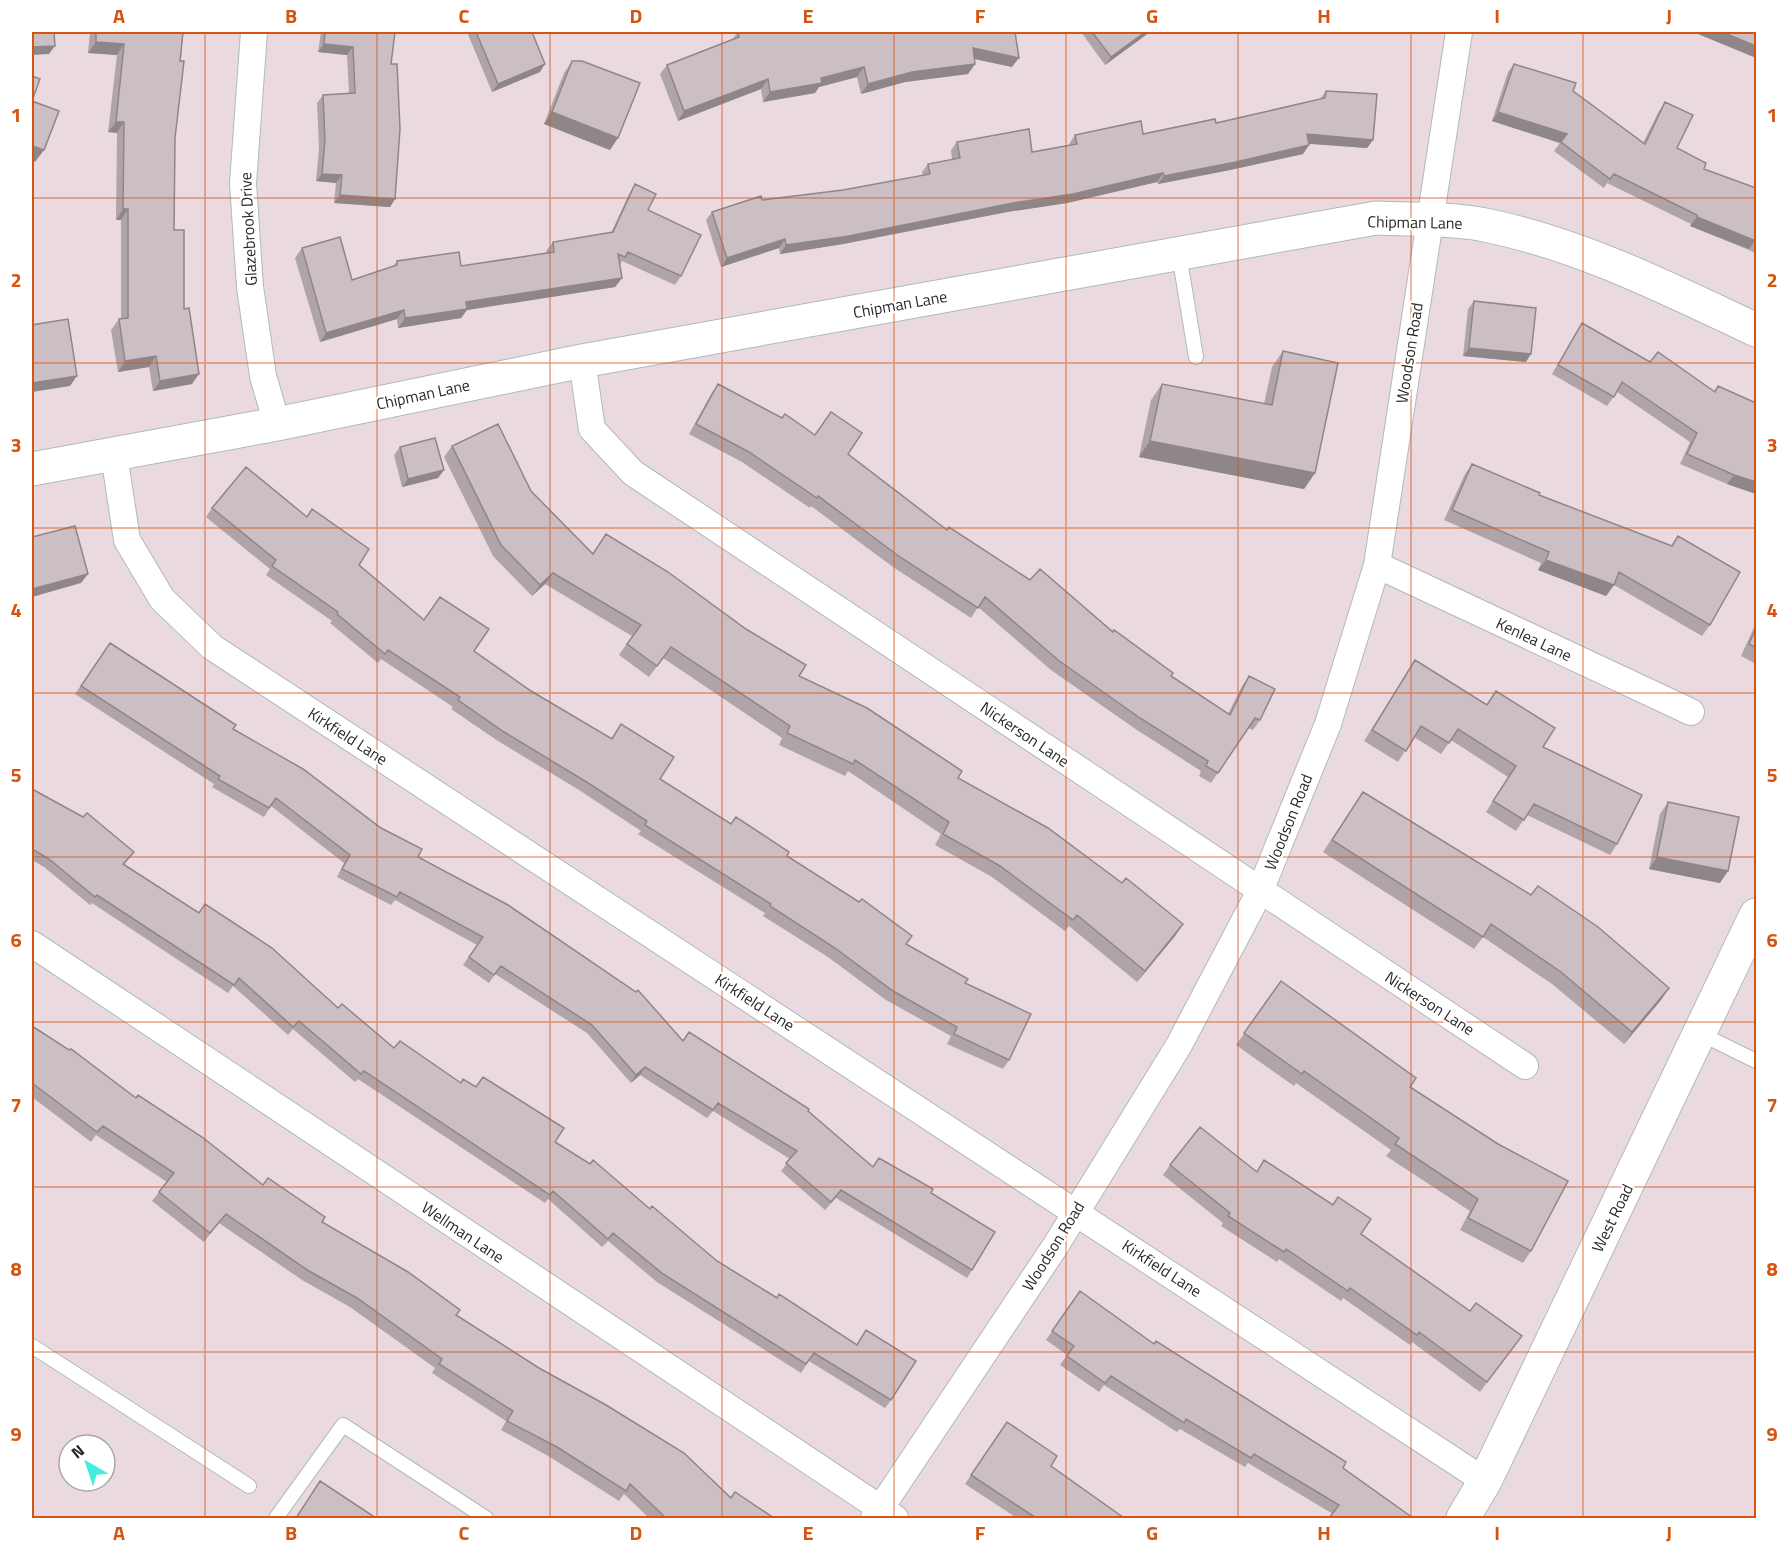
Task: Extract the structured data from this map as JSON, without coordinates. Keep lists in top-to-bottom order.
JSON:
{
  "streets": {
    "street": [
      "Chipman Lane",
      "Glazebrook Drive",
      "Woodson Road",
      "Kenlea Lane",
      "Nickerson Lane",
      "Kirkfield Lane",
      "West Road",
      "Wellman Lane"
    ]
  },
  "crossings": [
    ["Chipman Lane", "Glazebrook Drive"],
    ["Chipman Lane", "Woodson Road"],
    ["Chipman Lane", "Nickerson Lane"],
    ["Chipman Lane", "Kirkfield Lane"],
    ["Woodson Road", "Kenlea Lane"],
    ["Woodson Road", "Nickerson Lane"],
    ["Woodson Road", "Kirkfield Lane"],
    ["Woodson Road", "Wellman Lane"],
    ["Kirkfield Lane", "West Road"]
  ],
  "north": "top left",
  "grid": {
    "columns": [
      "A",
      "B",
      "C",
      "D",
      "E",
      "F",
      "G",
      "H",
      "I",
      "J"
    ],
    "rows": [
      "1",
      "2",
      "3",
      "4",
      "5",
      "6",
      "7",
      "8",
      "9"
    ]
  }
}
